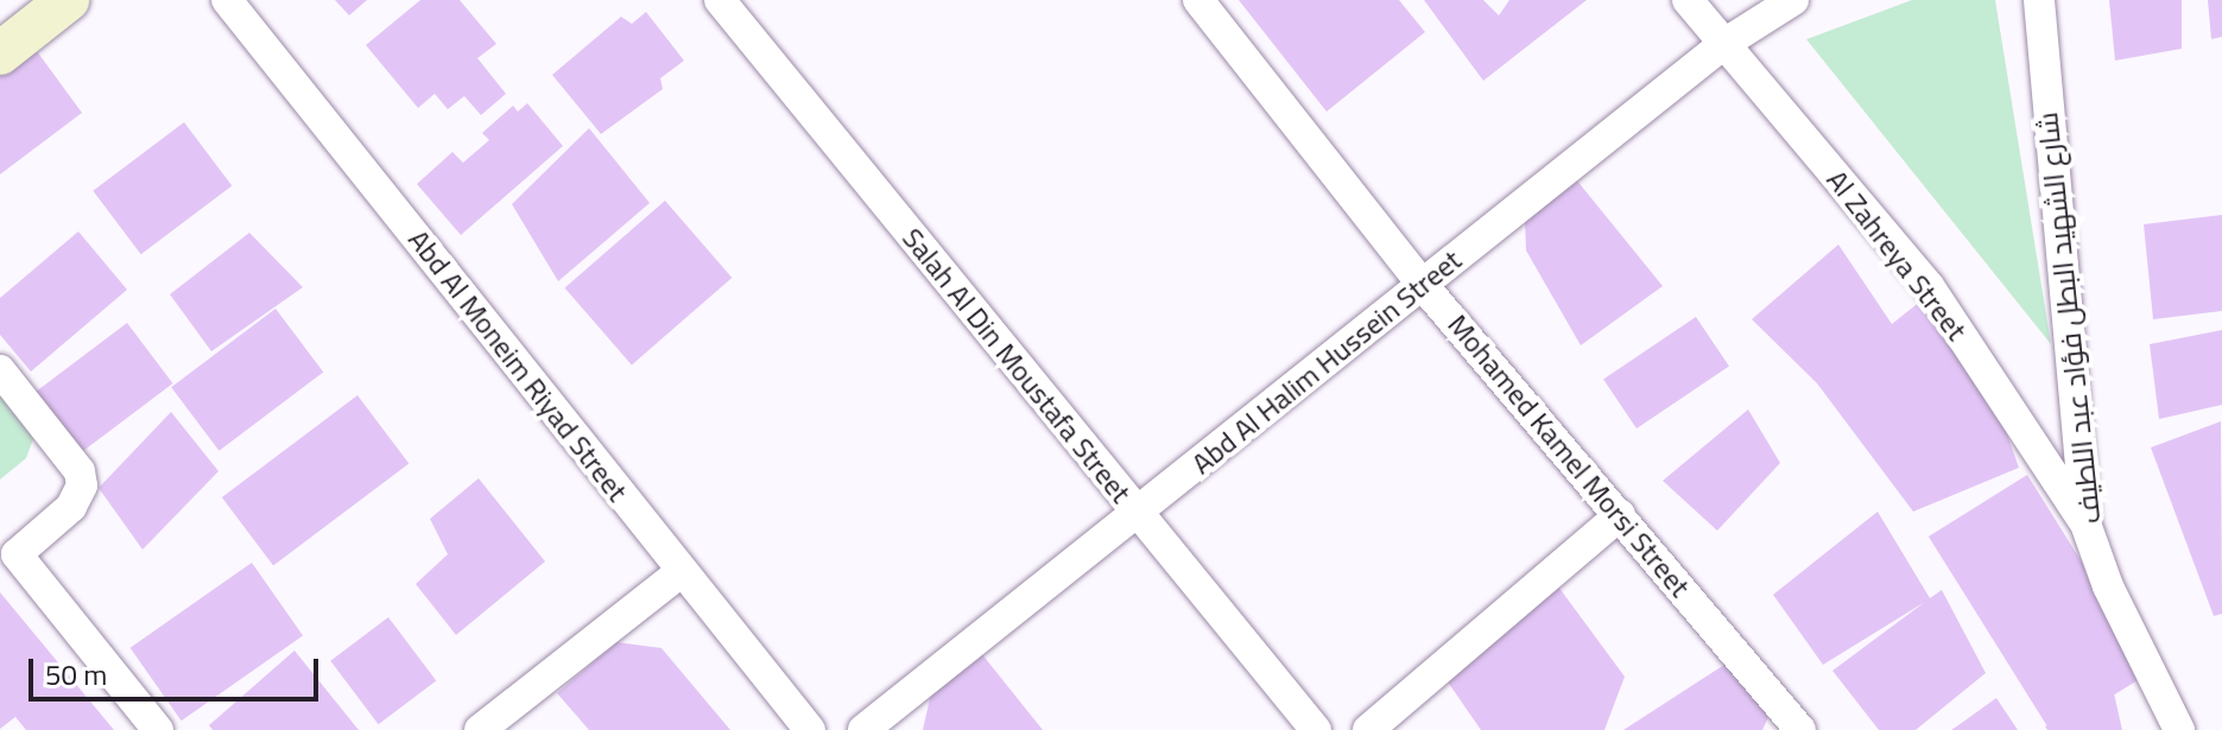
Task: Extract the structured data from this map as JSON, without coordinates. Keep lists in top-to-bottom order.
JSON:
{
  "streets": {
    "street": [
      "Al Zahreya Street",
      "شارع الشهيد البطل فؤاد عبد اللطيف",
      "Abd Al Halim Hussein Street",
      "Abd Al Moneim Riyad Street",
      "Salah Al Din Moustafa Street",
      "Mohamed Kamel Morsi Street"
    ]
  },
  "crossings": [
    ["Al Zahreya Street", "شارع الشهيد البطل فؤاد عبد اللطيف"],
    ["Al Zahreya Street", "Abd Al Halim Hussein Street"],
    ["Abd Al Halim Hussein Street", "Salah Al Din Moustafa Street"],
    ["Abd Al Halim Hussein Street", "Mohamed Kamel Morsi Street"]
  ],
  "scale_bar": "50 m"
}
